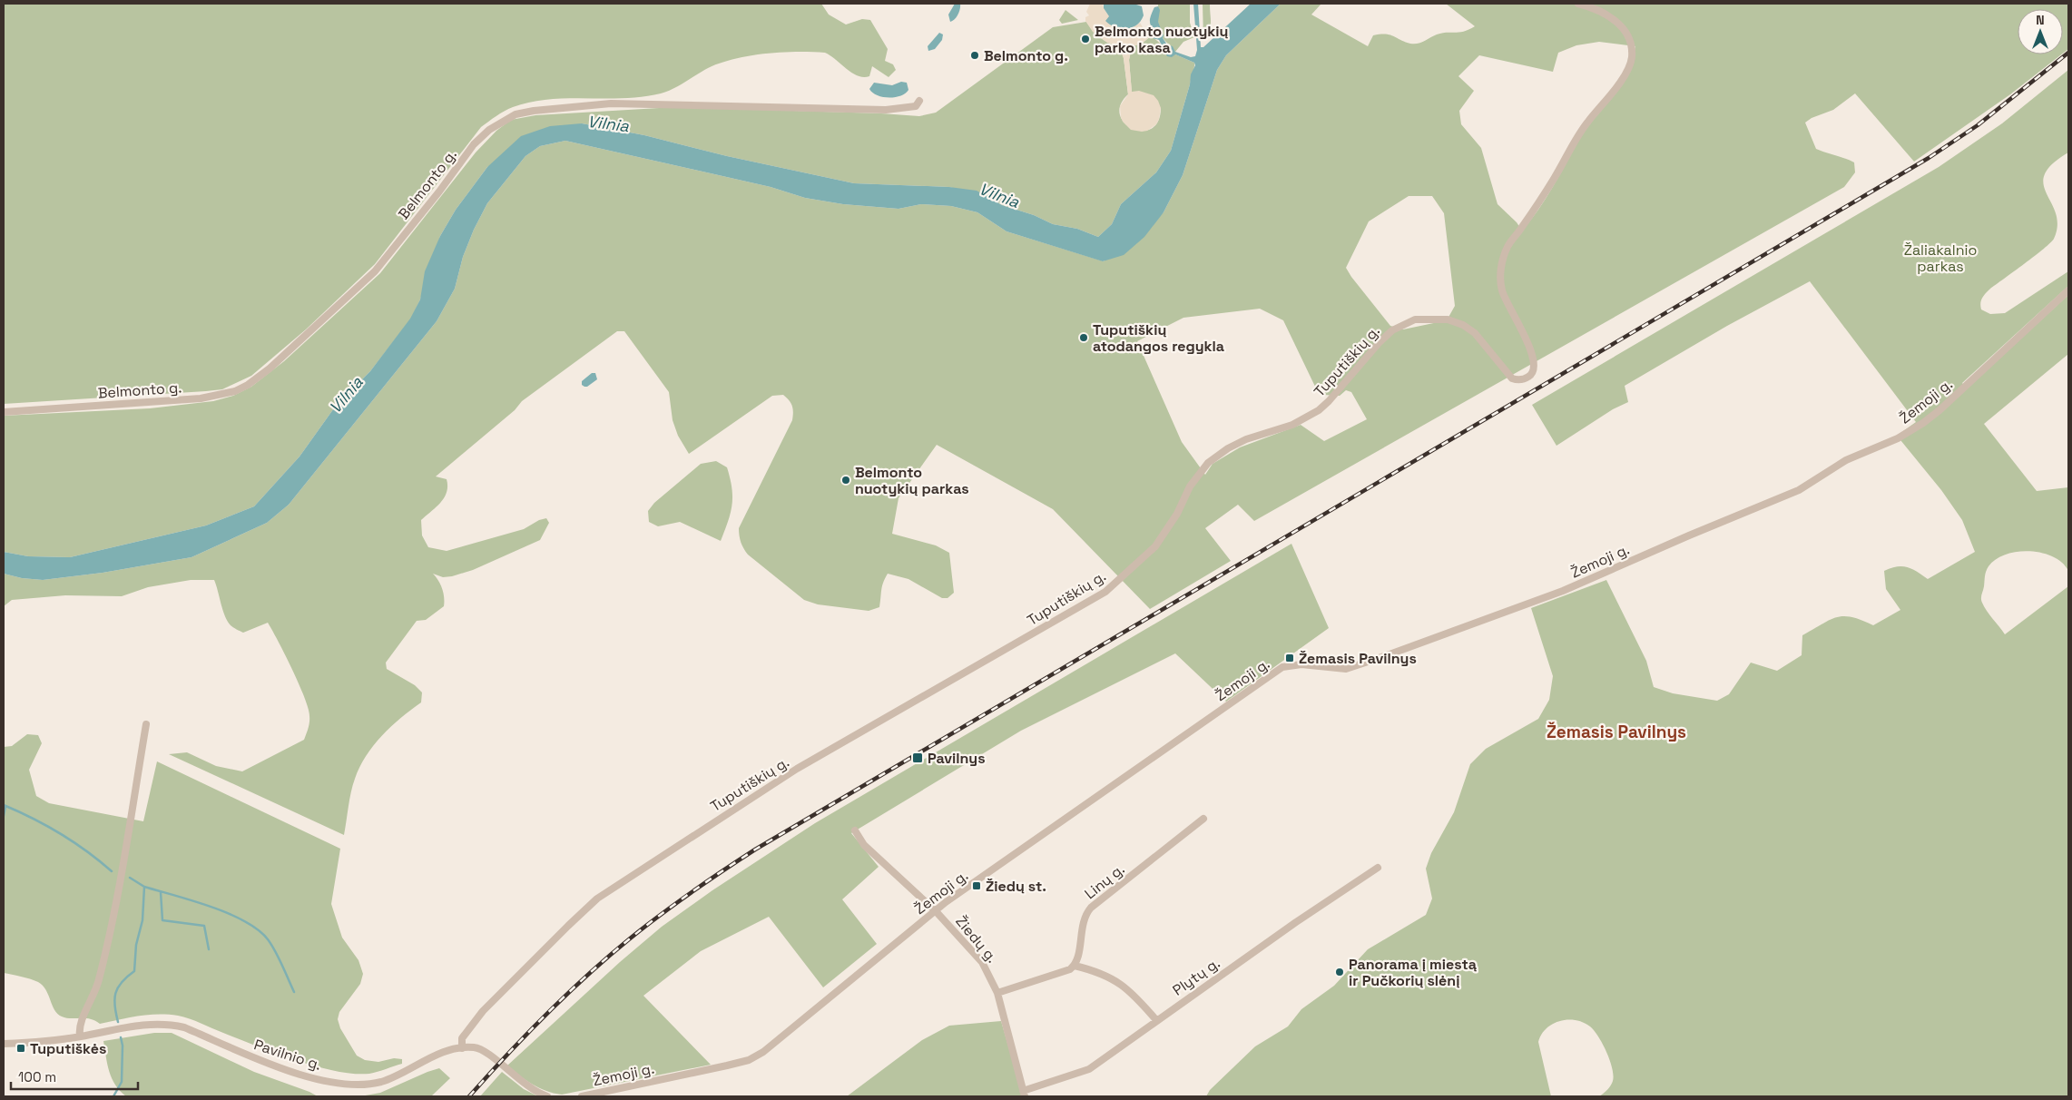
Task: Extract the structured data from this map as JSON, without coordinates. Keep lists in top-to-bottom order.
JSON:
{
  "streets": {
    "street": [
      "Belmonto g.",
      "Tuputiškių g.",
      "Žemoji g.",
      "Linų g.",
      "Žiedų g.",
      "Plytų g.",
      "Pavilnio g."
    ]
  },
  "crossings": [
    ["Tuputiškių g.", "Pavilnio g."],
    ["Žemoji g.", "Žiedų g."],
    ["Žiedų g.", "Plytų g."]
  ],
  "districts": ["Žemasis Pavilnys"],
  "water": ["Vilnia"],
  "parks": ["Žaliakalnio parkas"],
  "places": {
    "other": [
      "Belmonto nuotykių parko kasa",
      "Belmonto g.",
      "Tuputiškių atodangos regykla",
      "Belmonto nuotykių parkas",
      "Panorama į miestą ir Pučkorių slėnį"
    ],
    "transit": [
      "Žemasis Pavilnys",
      "Pavilnys",
      "Žiedų st.",
      "Tuputiškės"
    ]
  },
  "scale_bar": "100 m",
  "north": "top"
}
